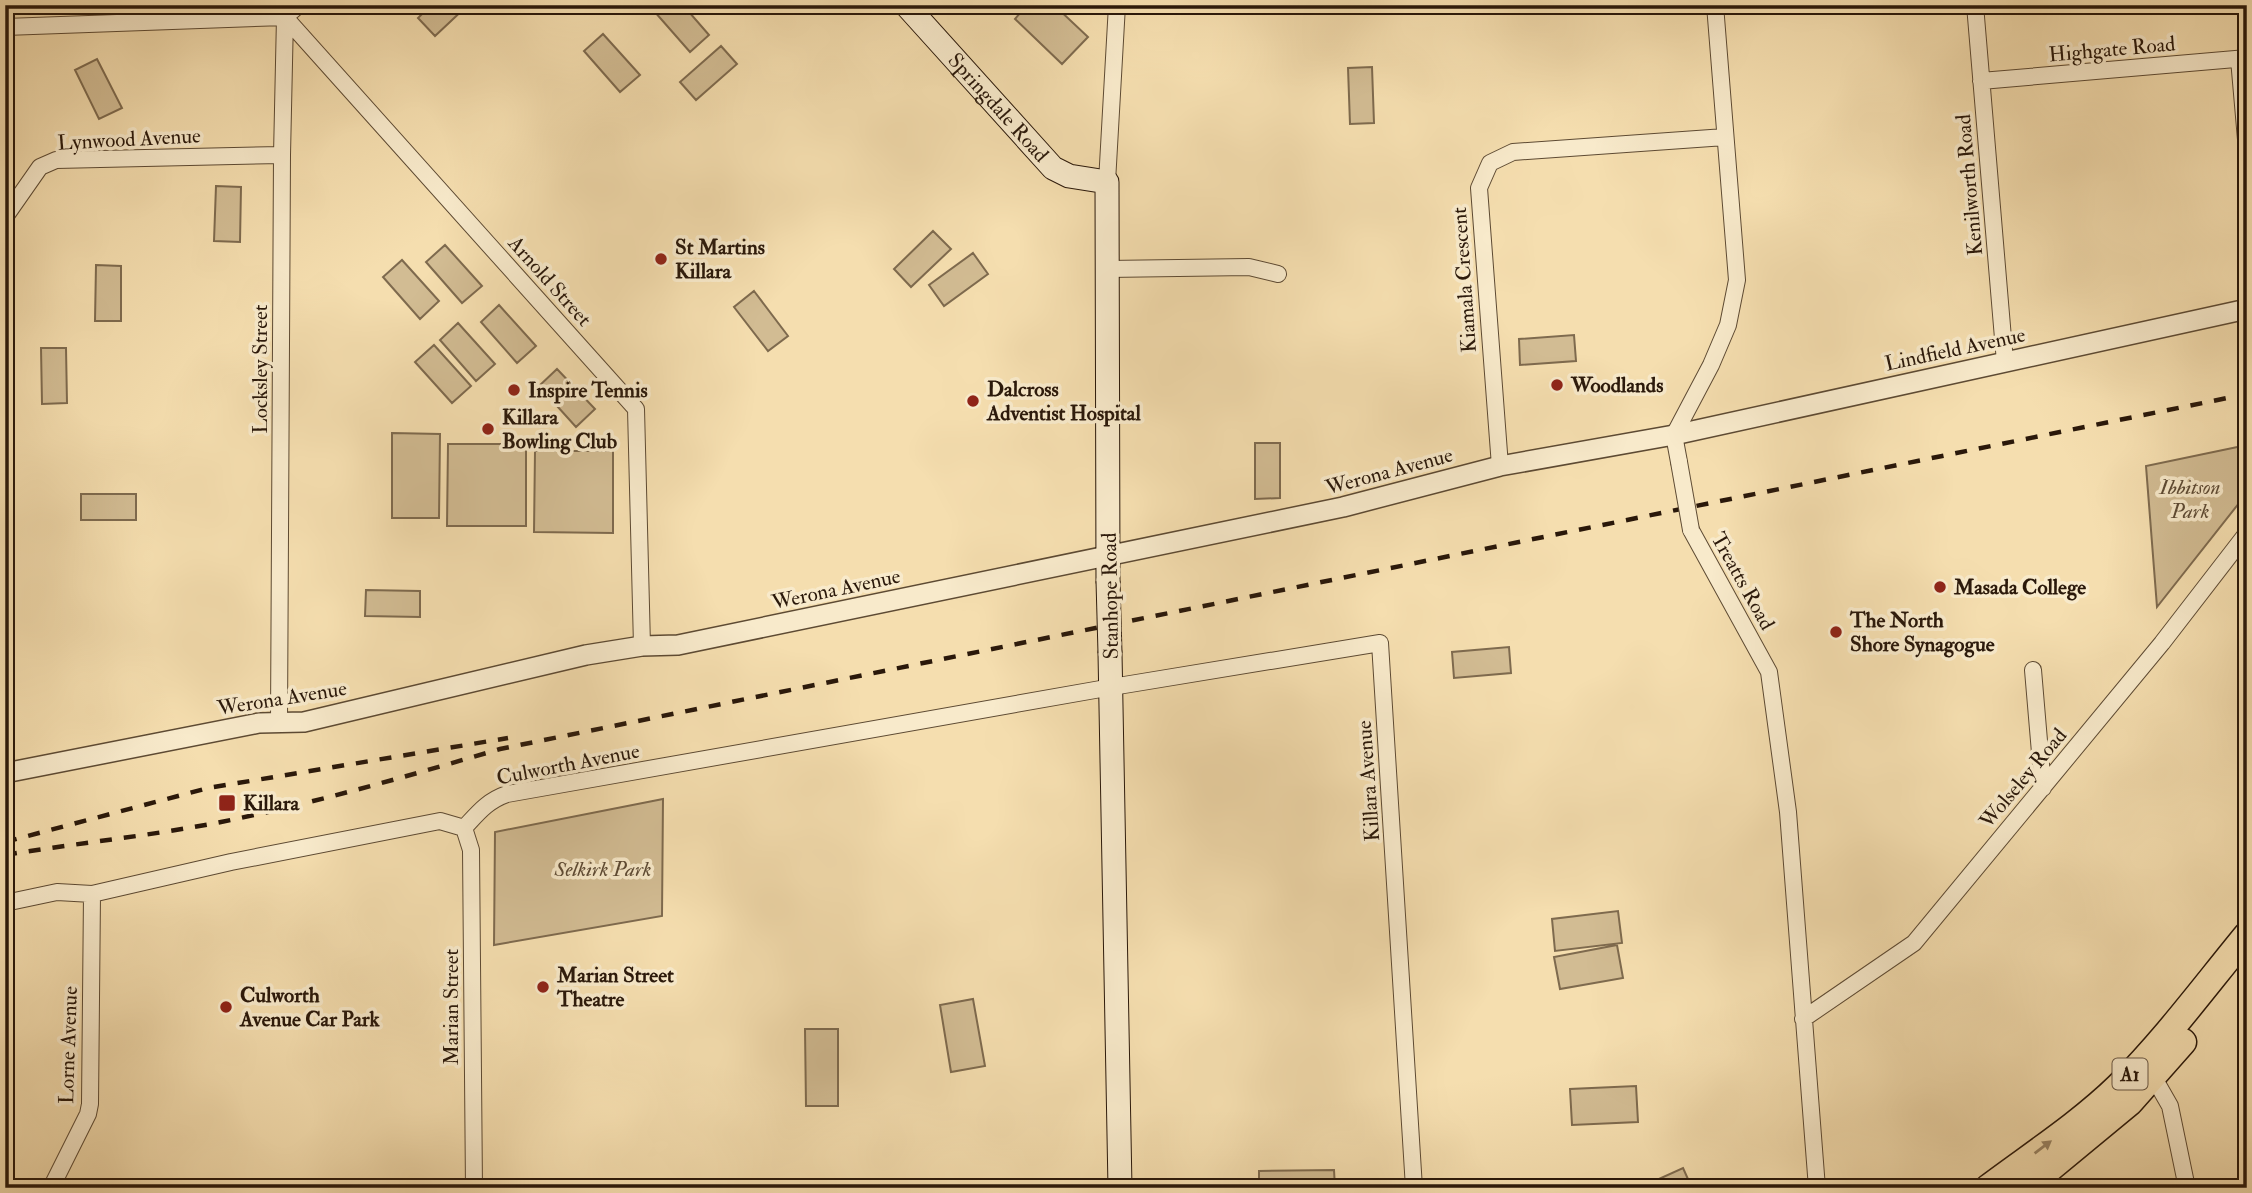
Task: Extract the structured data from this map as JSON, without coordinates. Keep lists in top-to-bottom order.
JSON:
{
  "streets": {
    "highway": ["A1"],
    "main road": ["Springdale Road", "Stanhope Road"],
    "street": [
      "Highgate Road",
      "Lynwood Avenue",
      "Kenilworth Road",
      "Kiamala Crescent",
      "Arnold Street",
      "Lindfield Avenue",
      "Locksley Street",
      "Werona Avenue",
      "Treatts Road",
      "Culworth Avenue",
      "Wolseley Road",
      "Killara Avenue",
      "Marian Street",
      "Lorne Avenue"
    ]
  },
  "crossings": [
    ["Highgate Road", "Kenilworth Road"],
    ["Springdale Road", "Stanhope Road"],
    ["Lynwood Avenue", "Locksley Street"],
    ["Kenilworth Road", "Lindfield Avenue"],
    ["Kiamala Crescent", "Werona Avenue"],
    ["Arnold Street", "Locksley Street"],
    ["Arnold Street", "Werona Avenue"],
    ["Lindfield Avenue", "Werona Avenue"],
    ["Lindfield Avenue", "Treatts Road"],
    ["Locksley Street", "Werona Avenue"],
    ["Werona Avenue", "Treatts Road"],
    ["Werona Avenue", "Stanhope Road"],
    ["Treatts Road", "Wolseley Road"],
    ["Stanhope Road", "Culworth Avenue"],
    ["Stanhope Road", "Killara Avenue"],
    ["Culworth Avenue", "Killara Avenue"],
    ["Culworth Avenue", "Marian Street"]
  ],
  "parks": ["Ibbitson Park", "Selkirk Park"],
  "places": {
    "other": [
      "St Martins Killara",
      "Woodlands",
      "Inspire Tennis",
      "Dalcross Adventist Hospital",
      "Killara Bowling Club",
      "Masada College",
      "The North Shore Synagogue",
      "Marian Street Theatre",
      "Culworth Avenue Car Park"
    ],
    "transit": ["Killara"]
  }
}
